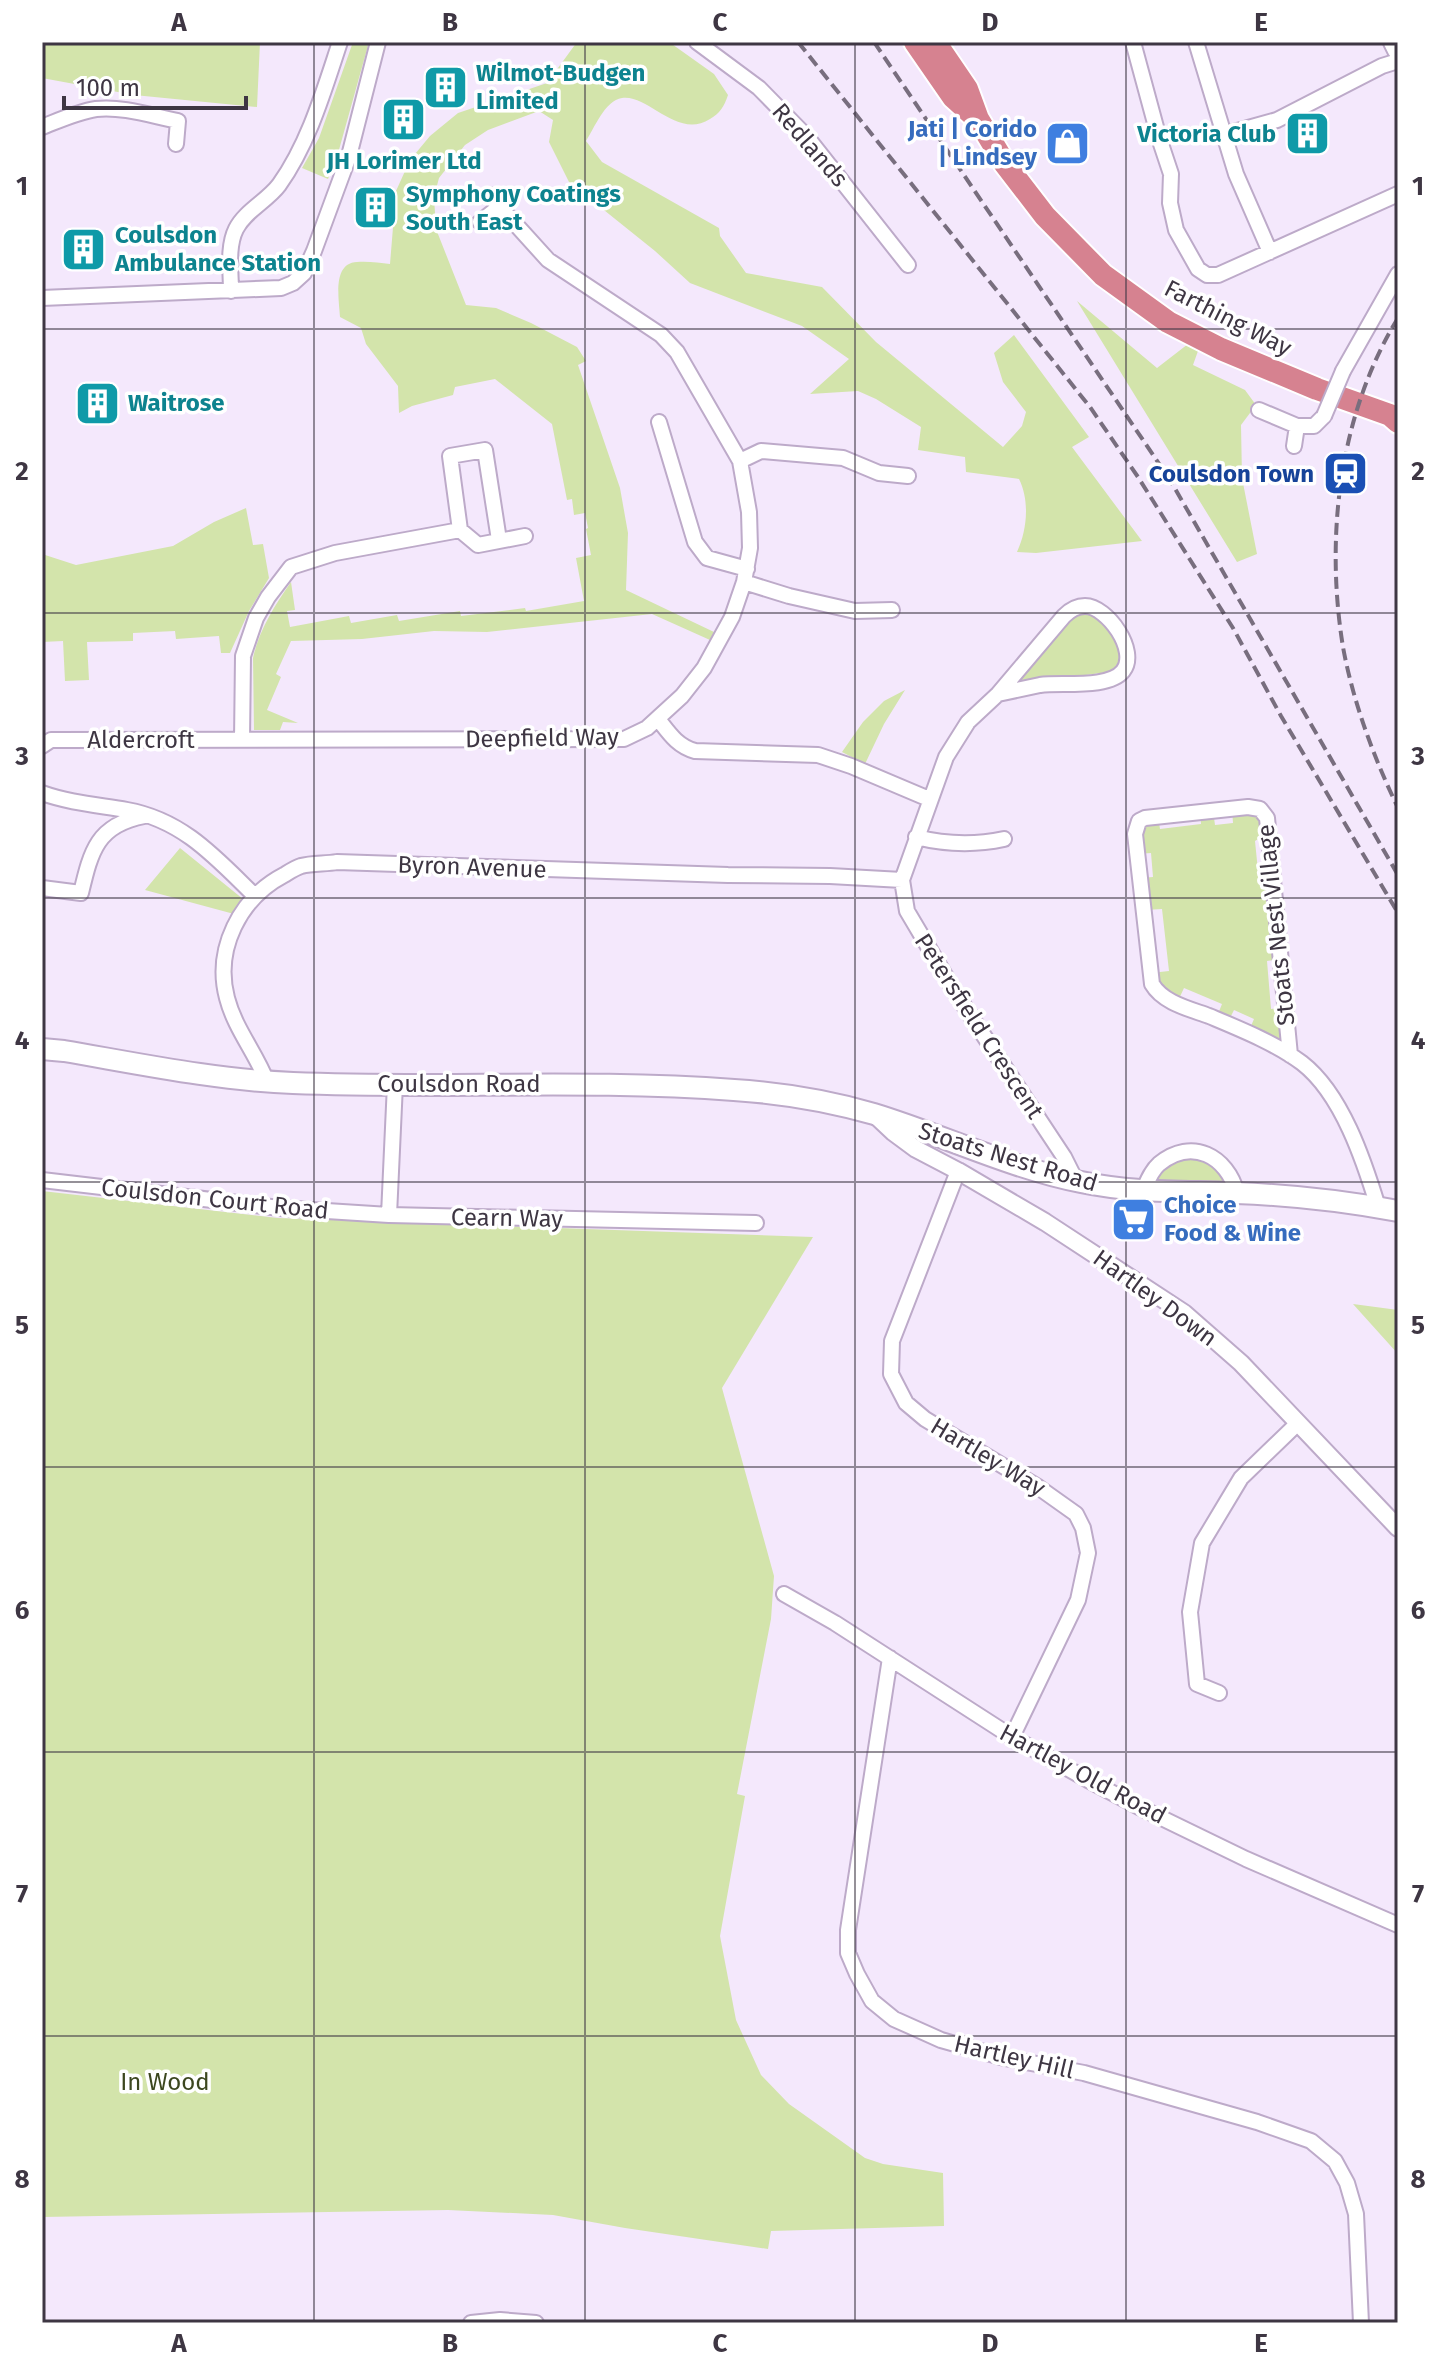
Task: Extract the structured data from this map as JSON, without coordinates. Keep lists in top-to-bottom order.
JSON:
{
  "streets": {
    "highway": ["Farthing Way"],
    "main road": ["Coulsdon Road", "Stoats Nest Road"],
    "street": [
      "Redlands",
      "Deepfield Way",
      "Aldercroft",
      "Byron Avenue",
      "Stoats Nest Village",
      "Petersfield Crescent",
      "Coulsdon Court Road",
      "Cearn Way",
      "Hartley Down",
      "Hartley Way",
      "Hartley Old Road",
      "Hartley Hill"
    ]
  },
  "crossings": [
    ["Deepfield Way", "Aldercroft"],
    ["Byron Avenue", "Petersfield Crescent"],
    ["Byron Avenue", "Coulsdon Road"],
    ["Stoats Nest Village", "Stoats Nest Road"],
    ["Petersfield Crescent", "Stoats Nest Road"],
    ["Coulsdon Road", "Stoats Nest Road"],
    ["Coulsdon Road", "Hartley Down"],
    ["Stoats Nest Road", "Hartley Down"],
    ["Coulsdon Court Road", "Cearn Way"],
    ["Hartley Down", "Hartley Way"],
    ["Hartley Way", "Hartley Old Road"],
    ["Hartley Old Road", "Hartley Hill"]
  ],
  "parks": ["In Wood"],
  "places": {
    "building": [
      "Wilmot-Budgen Limited",
      "JH Lorimer Ltd",
      "Victoria Club",
      "Symphony Coatings South East",
      "Coulsdon Ambulance Station",
      "Waitrose"
    ],
    "shop": ["Jati | Corido | Lindsey"],
    "station": ["Coulsdon Town"],
    "supermarket": ["Choice Food & Wine"]
  },
  "scale_bar": "100 m",
  "grid": {
    "columns": [
      "A",
      "B",
      "C",
      "D",
      "E"
    ],
    "rows": [
      "1",
      "2",
      "3",
      "4",
      "5",
      "6",
      "7",
      "8"
    ]
  }
}
